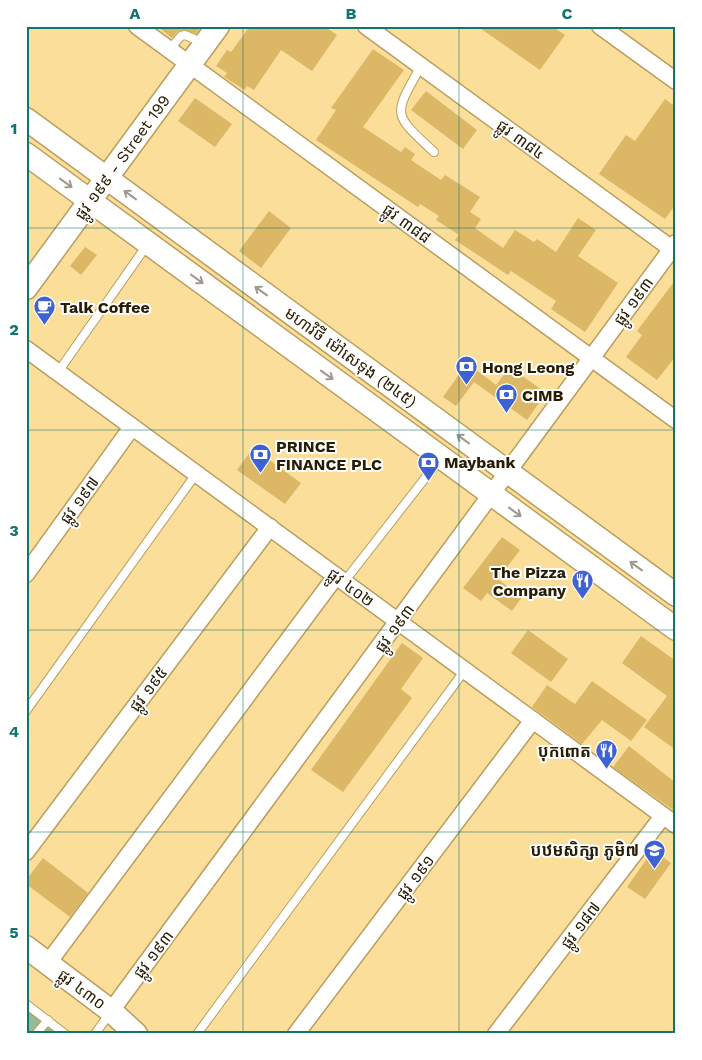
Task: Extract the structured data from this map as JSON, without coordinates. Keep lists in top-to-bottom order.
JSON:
{
  "streets": {
    "main road": ["ផ្លូវ ១៩៩ - Street 199", "មហាវិថី ម៉ៅសេទុង (២៤៥)", "ផ្លូវ ៤៣០"],
    "street": [
      "ផ្លូវ ៣៨៤",
      "ផ្លូវ ៣៨៨",
      "ផ្លូវ ១៩៣",
      "ផ្លូវ ១៩៧",
      "ផ្លូវ ៤០២",
      "ផ្លូវ ១៩៥",
      "ផ្លូវ ១៩១",
      "ផ្លូវ ១៨៧"
    ]
  },
  "crossings": [
    ["ផ្លូវ ៣៨៤", "ផ្លូវ ១៩៣"],
    ["ផ្លូវ ១៩៩ - Street 199", "ផ្លូវ ៣៨៨"],
    ["ផ្លូវ ១៩៩ - Street 199", "មហាវិថី ម៉ៅសេទុង (២៤៥)"],
    ["ផ្លូវ ៣៨៨", "ផ្លូវ ១៩៣"],
    ["ផ្លូវ ១៩៣", "មហាវិថី ម៉ៅសេទុង (២៤៥)"],
    ["ផ្លូវ ១៩៣", "ផ្លូវ ៤០២"],
    ["ផ្លូវ ១៩៣", "ផ្លូវ ៤៣០"],
    ["ផ្លូវ ១៩៧", "ផ្លូវ ៤០២"],
    ["ផ្លូវ ៤០២", "ផ្លូវ ១៩៥"],
    ["ផ្លូវ ៤០២", "ផ្លូវ ១៩១"],
    ["ផ្លូវ ៤០២", "ផ្លូវ ១៨៧"]
  ],
  "places": {
    "cafe": ["Talk Coffee"],
    "bank": [
      "Hong Leong",
      "CIMB",
      "PRINCE FINANCE PLC",
      "Maybank"
    ],
    "restaurant": ["The Pizza Company", "បុកពោត"],
    "school or university": ["បឋមសិក្សា ភូមិ៧"]
  },
  "grid": {
    "columns": ["A", "B", "C"],
    "rows": [
      "1",
      "2",
      "3",
      "4",
      "5"
    ]
  }
}
